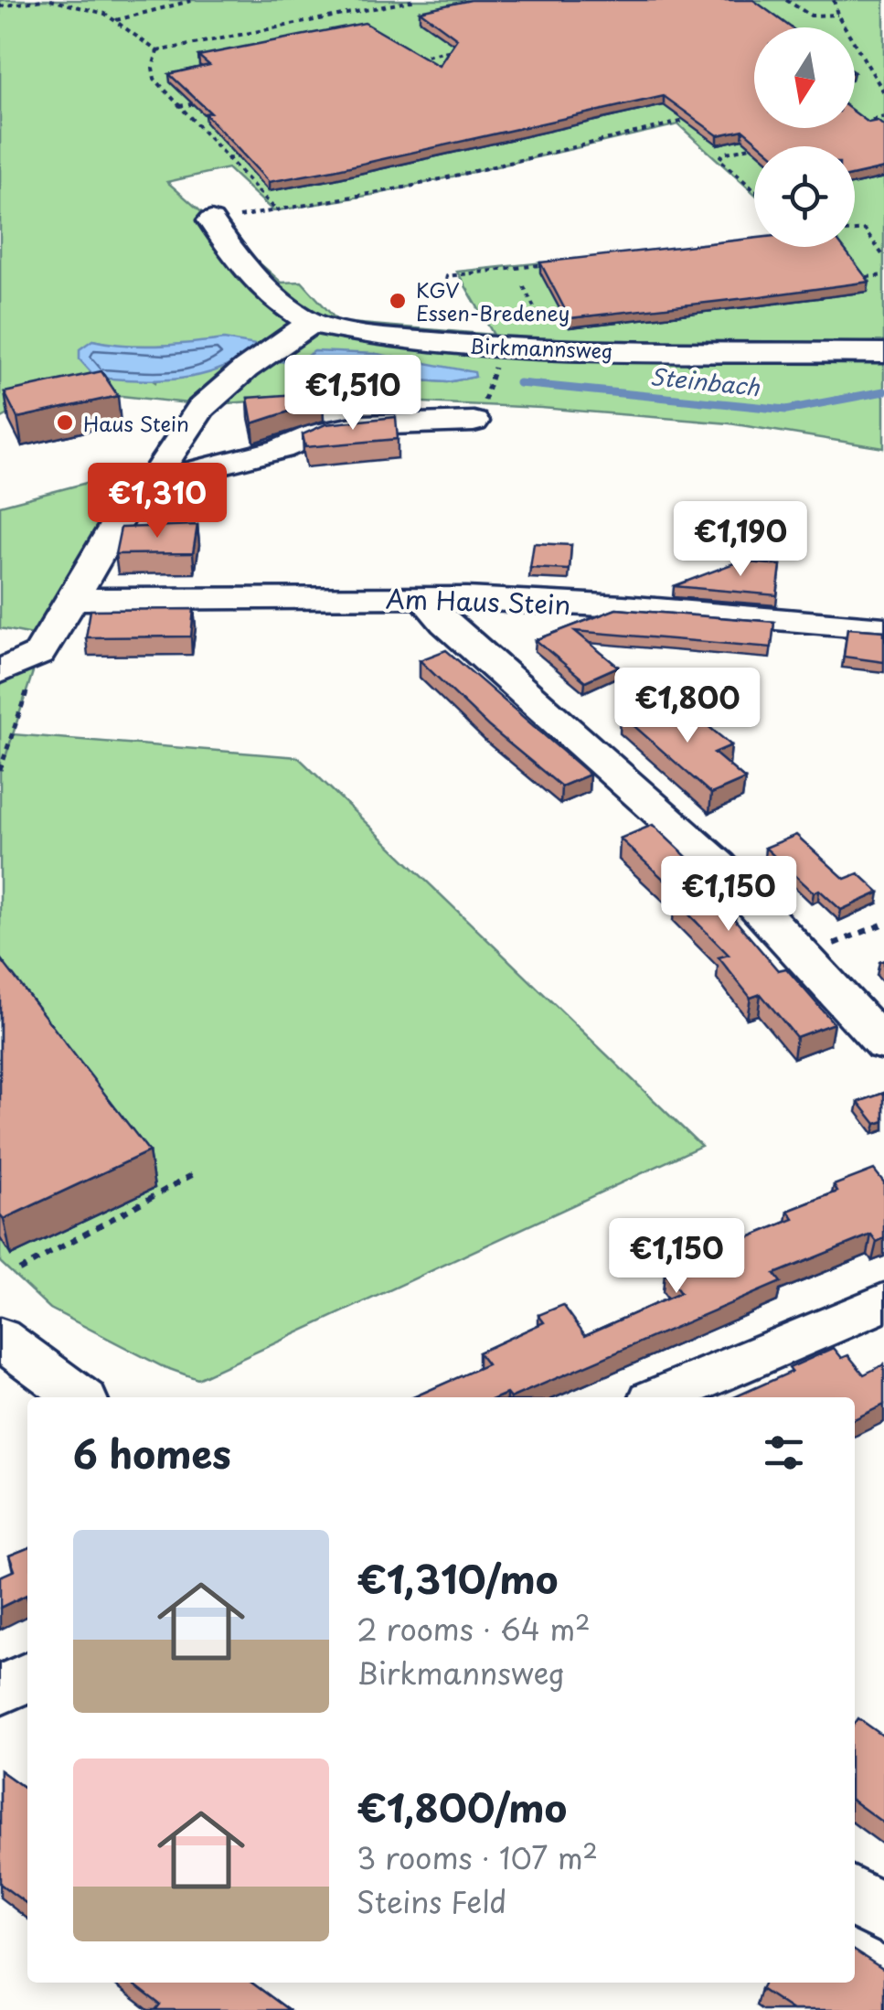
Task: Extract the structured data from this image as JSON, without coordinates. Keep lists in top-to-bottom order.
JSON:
{
  "streets": {
    "street": ["Birkmannsweg", "Am Haus Stein"]
  },
  "water": ["Steinbach"],
  "places": ["KGV Essen-Bredeney", "Haus Stein"],
  "north": "bottom",
  "page": {
    "price": [
      "€1,510",
      "€1,310",
      "€1,190",
      "€1,800",
      "€1,150",
      "€1,150"
    ],
    "heading": "6 homes",
    "list": [
      {
        "name": "€1,310/mo",
        "note": "2 rooms · 64 m² · Birkmannsweg"
      },
      {
        "name": "€1,800/mo",
        "note": "3 rooms · 107 m² · Steins Feld"
      }
    ]
  }
}
